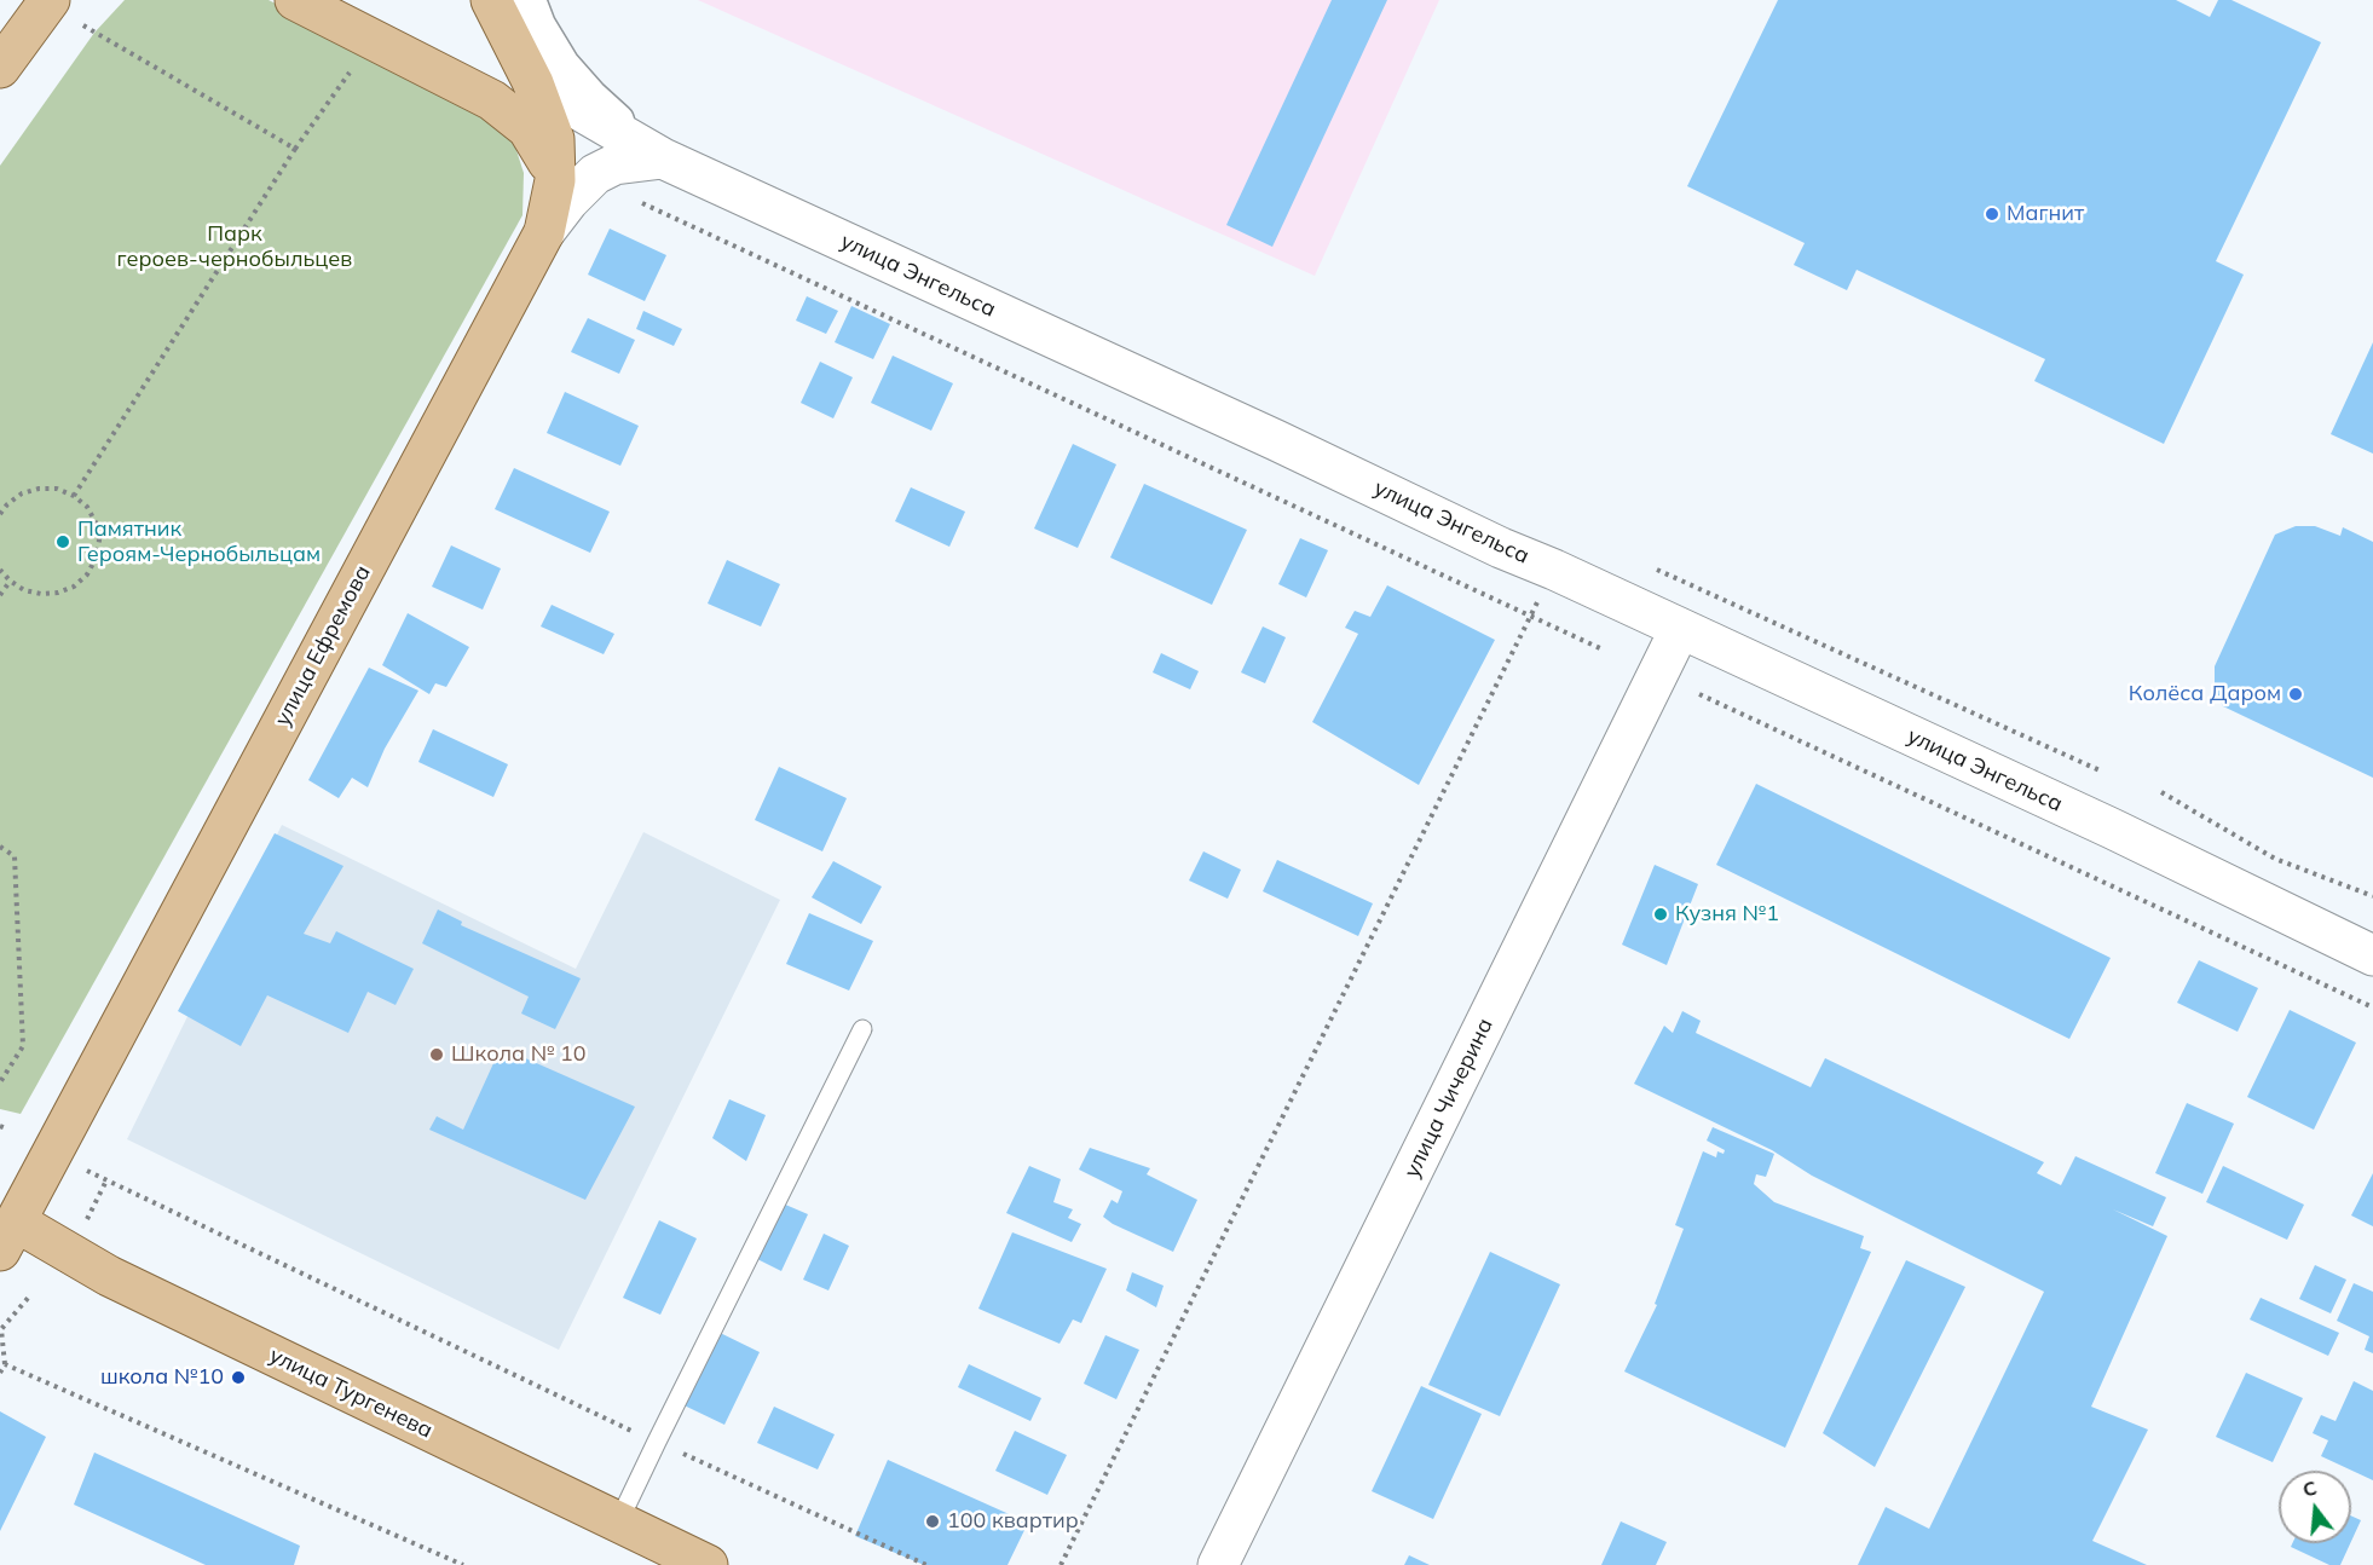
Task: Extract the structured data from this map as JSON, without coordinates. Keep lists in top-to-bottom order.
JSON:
{
  "streets": {
    "main road": ["улица Ефремова", "улица Тургенева"],
    "street": ["улица Энгельса", "улица Чичерина"]
  },
  "crossings": [
    ["улица Энгельса", "улица Ефремова"],
    ["улица Энгельса", "улица Чичерина"],
    ["улица Ефремова", "улица Тургенева"]
  ],
  "parks": ["Парк героев-чернобыльцев"],
  "places": [
    "Магнит",
    "Памятник Героям-Чернобыльцам",
    "Колёса Даром",
    "Кузня №1",
    "Школа № 10",
    "школа №10",
    "100 квартир"
  ],
  "north": "top"
}
